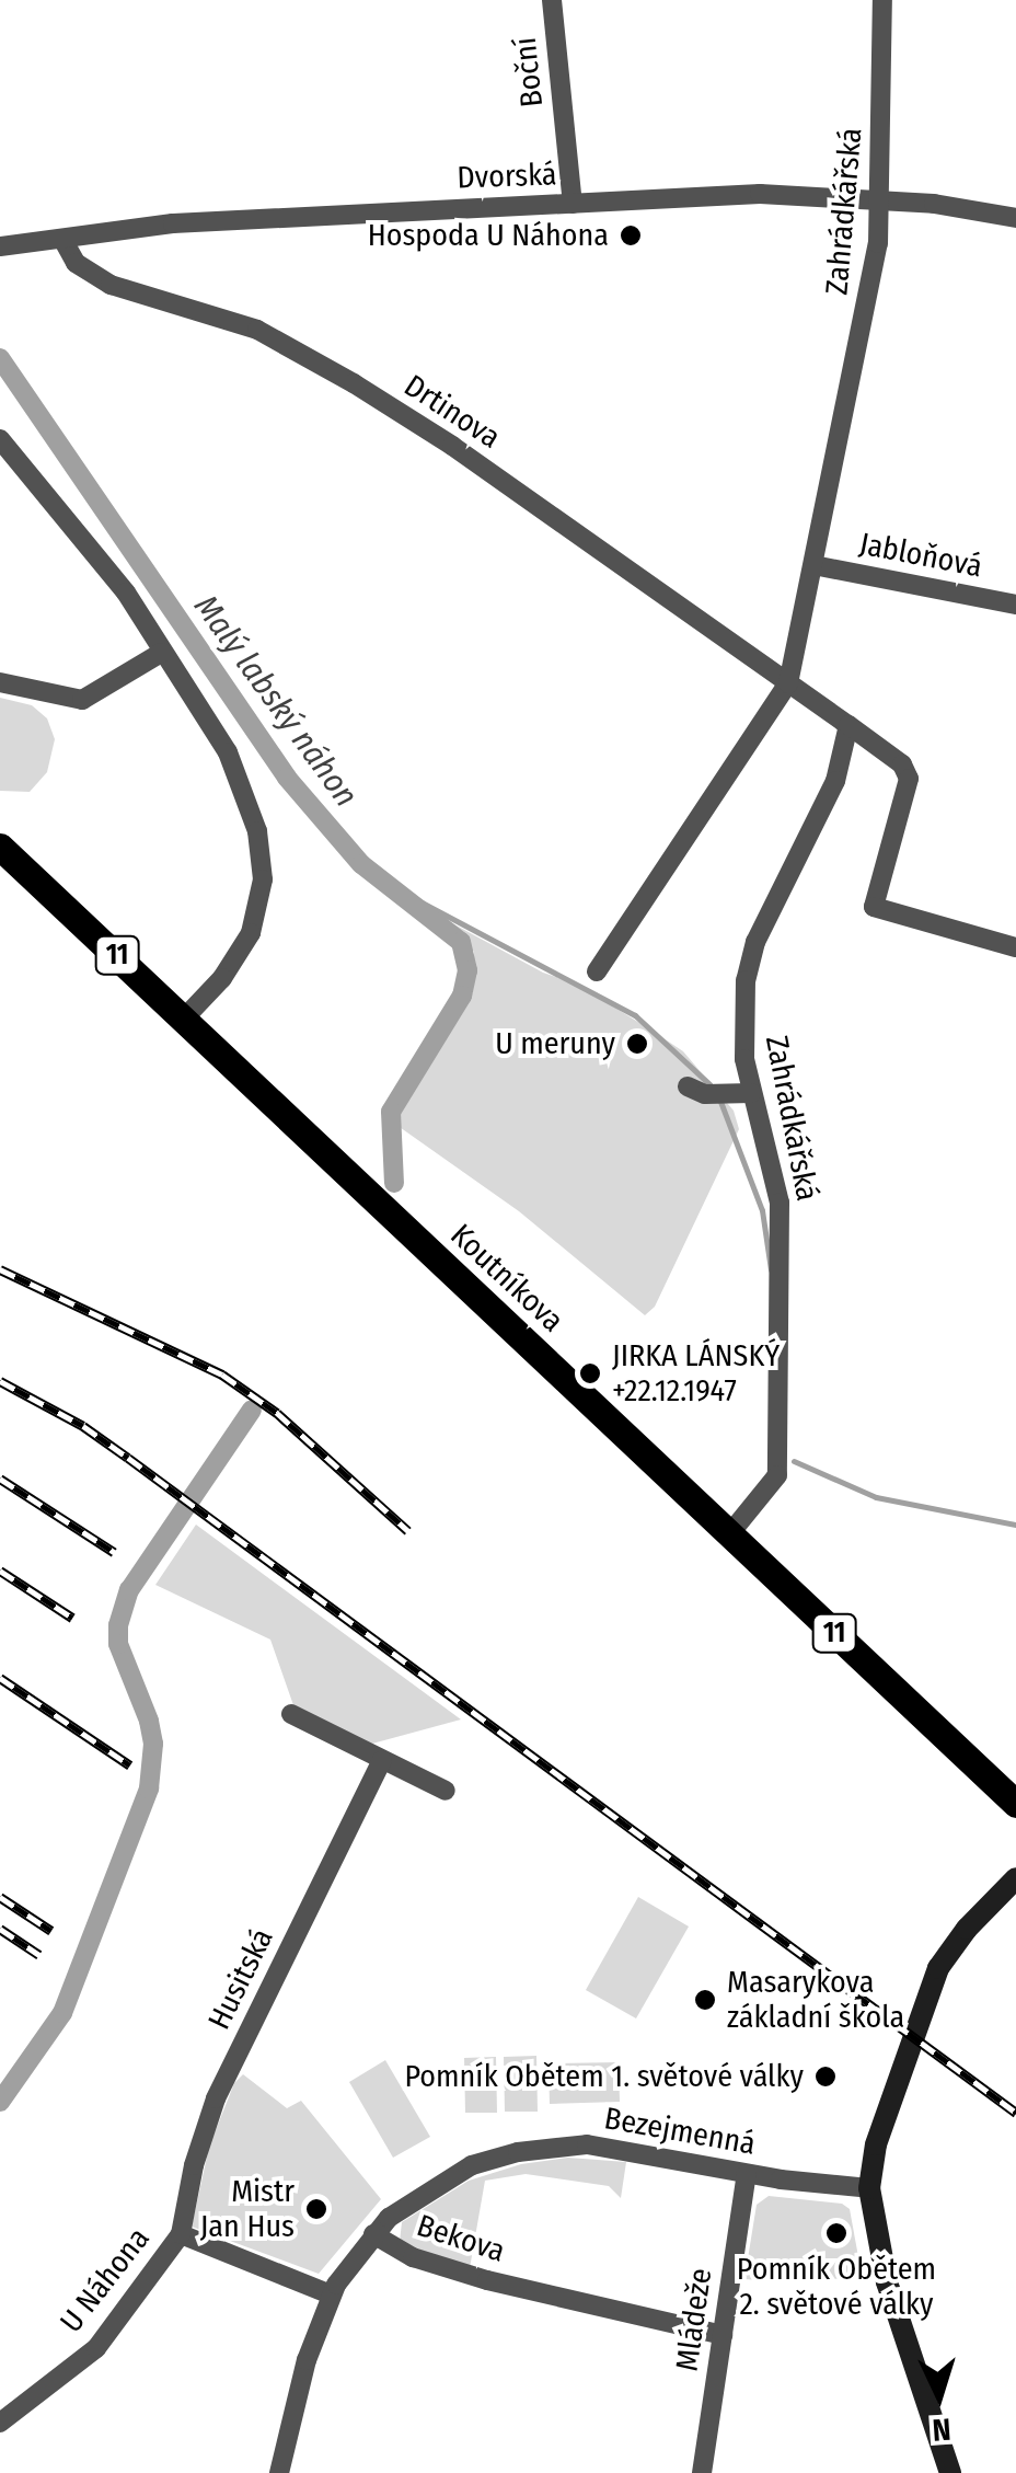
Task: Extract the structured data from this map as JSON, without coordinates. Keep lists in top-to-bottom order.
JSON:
{
  "streets": {
    "main road": ["11", "Koutníkova"],
    "street": [
      "Boční",
      "Dvorská",
      "Zahrádkářská",
      "Drtinova",
      "Jabloňová",
      "Husitská",
      "Bezejmenná",
      "Bekova",
      "U Náhona",
      "Mládeže"
    ]
  },
  "crossings": [
    ["Boční", "Dvorská"],
    ["Dvorská", "Zahrádkářská"],
    ["Dvorská", "Drtinova"],
    ["Zahrádkářská", "Drtinova"],
    ["Zahrádkářská", "Jabloňová"],
    ["Zahrádkářská", "Koutníkova"],
    ["Husitská", "U Náhona"],
    ["Bezejmenná", "Bekova"],
    ["Bezejmenná", "Mládeže"],
    ["Bekova", "U Náhona"],
    ["Bekova", "Mládeže"]
  ],
  "water": ["Malý labský náhon"],
  "places": [
    "Hospoda U Náhona",
    "U meruny",
    "JIRKA LÁNSKÝ +22.12.1947",
    "Masarykova základní škola",
    "Pomník Obětem 1. světové války",
    "Mistr Jan Hus",
    "Pomník Obětem 2. světové války"
  ],
  "north": "bottom"
}
